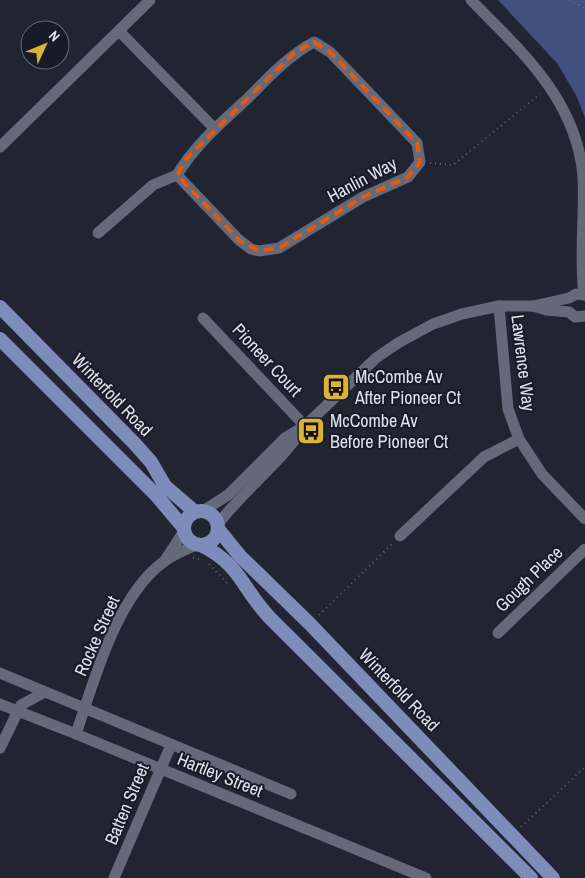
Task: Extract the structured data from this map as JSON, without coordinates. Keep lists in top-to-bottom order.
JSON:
{
  "streets": {
    "main road": ["Winterfold Road"],
    "street": [
      "Hanlin Way",
      "Pioneer Court",
      "Lawrence Way",
      "Gough Place",
      "Rocke Street",
      "Hartley Street",
      "Batten Street"
    ]
  },
  "crossings": [
    ["Winterfold Road", "Rocke Street"],
    ["Rocke Street", "Hartley Street"],
    ["Hartley Street", "Batten Street"]
  ],
  "places": {
    "bus stop": ["McCombe Av After Pioneer Ct", "McCombe Av Before Pioneer Ct"]
  },
  "north": "top right"
}
